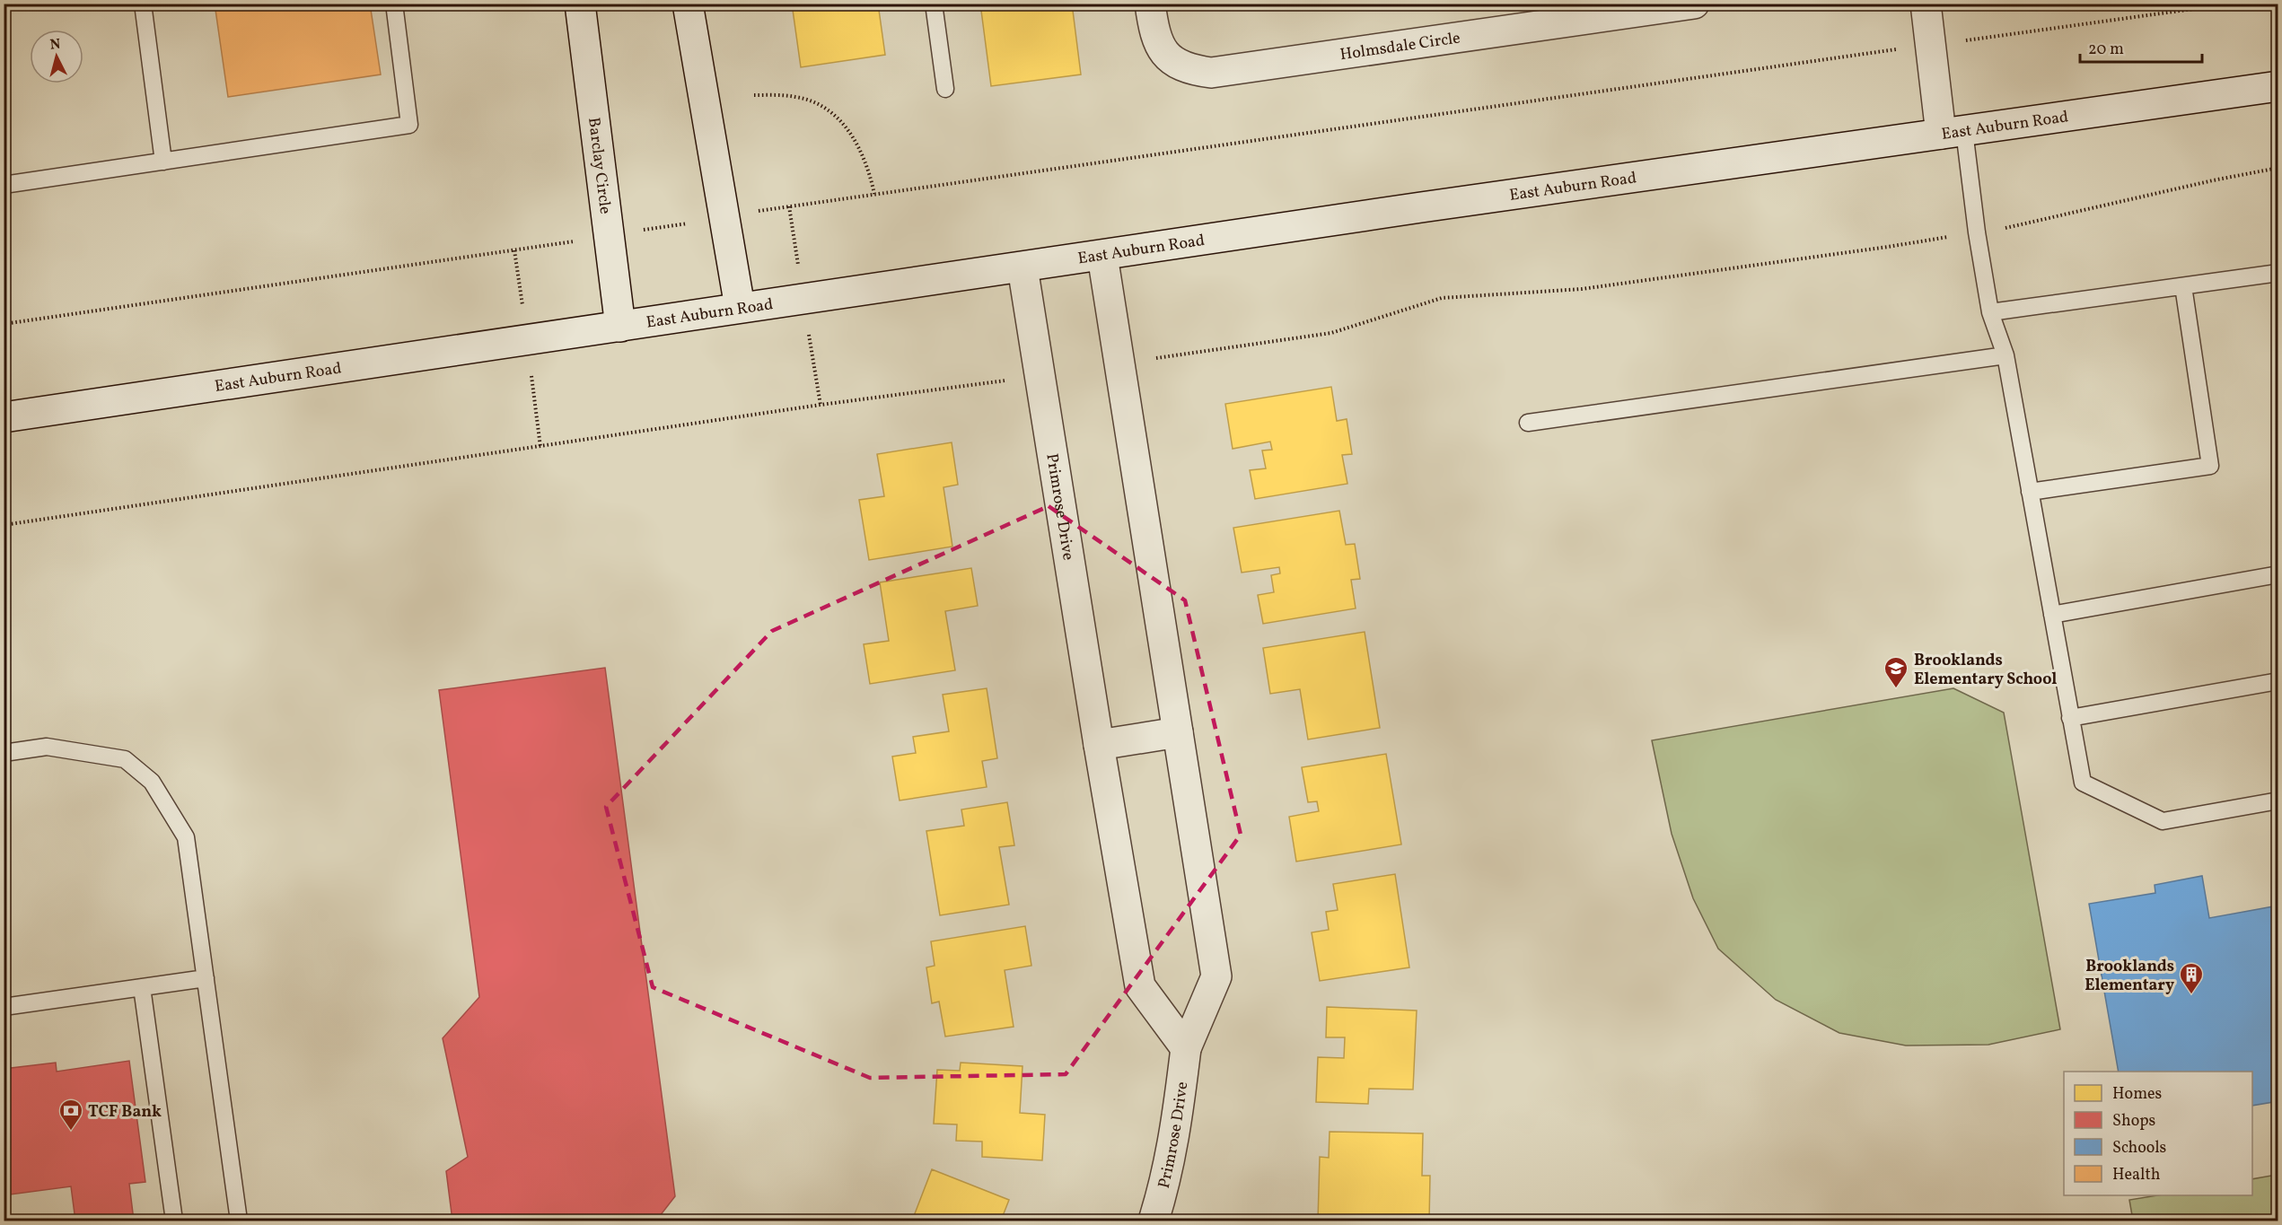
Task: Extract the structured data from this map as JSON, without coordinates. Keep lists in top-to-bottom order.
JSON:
{
  "streets": {
    "street": [
      "Holmsdale Circle",
      "East Auburn Road",
      "Barclay Circle",
      "Primrose Drive"
    ]
  },
  "crossings": [
    ["East Auburn Road", "Barclay Circle"],
    ["East Auburn Road", "Primrose Drive"]
  ],
  "places": {
    "school or university": ["Brooklands Elementary School"],
    "building": ["Brooklands Elementary"],
    "bank": ["TCF Bank"]
  },
  "legend": [
    "Homes",
    "Shops",
    "Schools",
    "Health"
  ],
  "scale_bar": "20 m",
  "north": "top"
}
